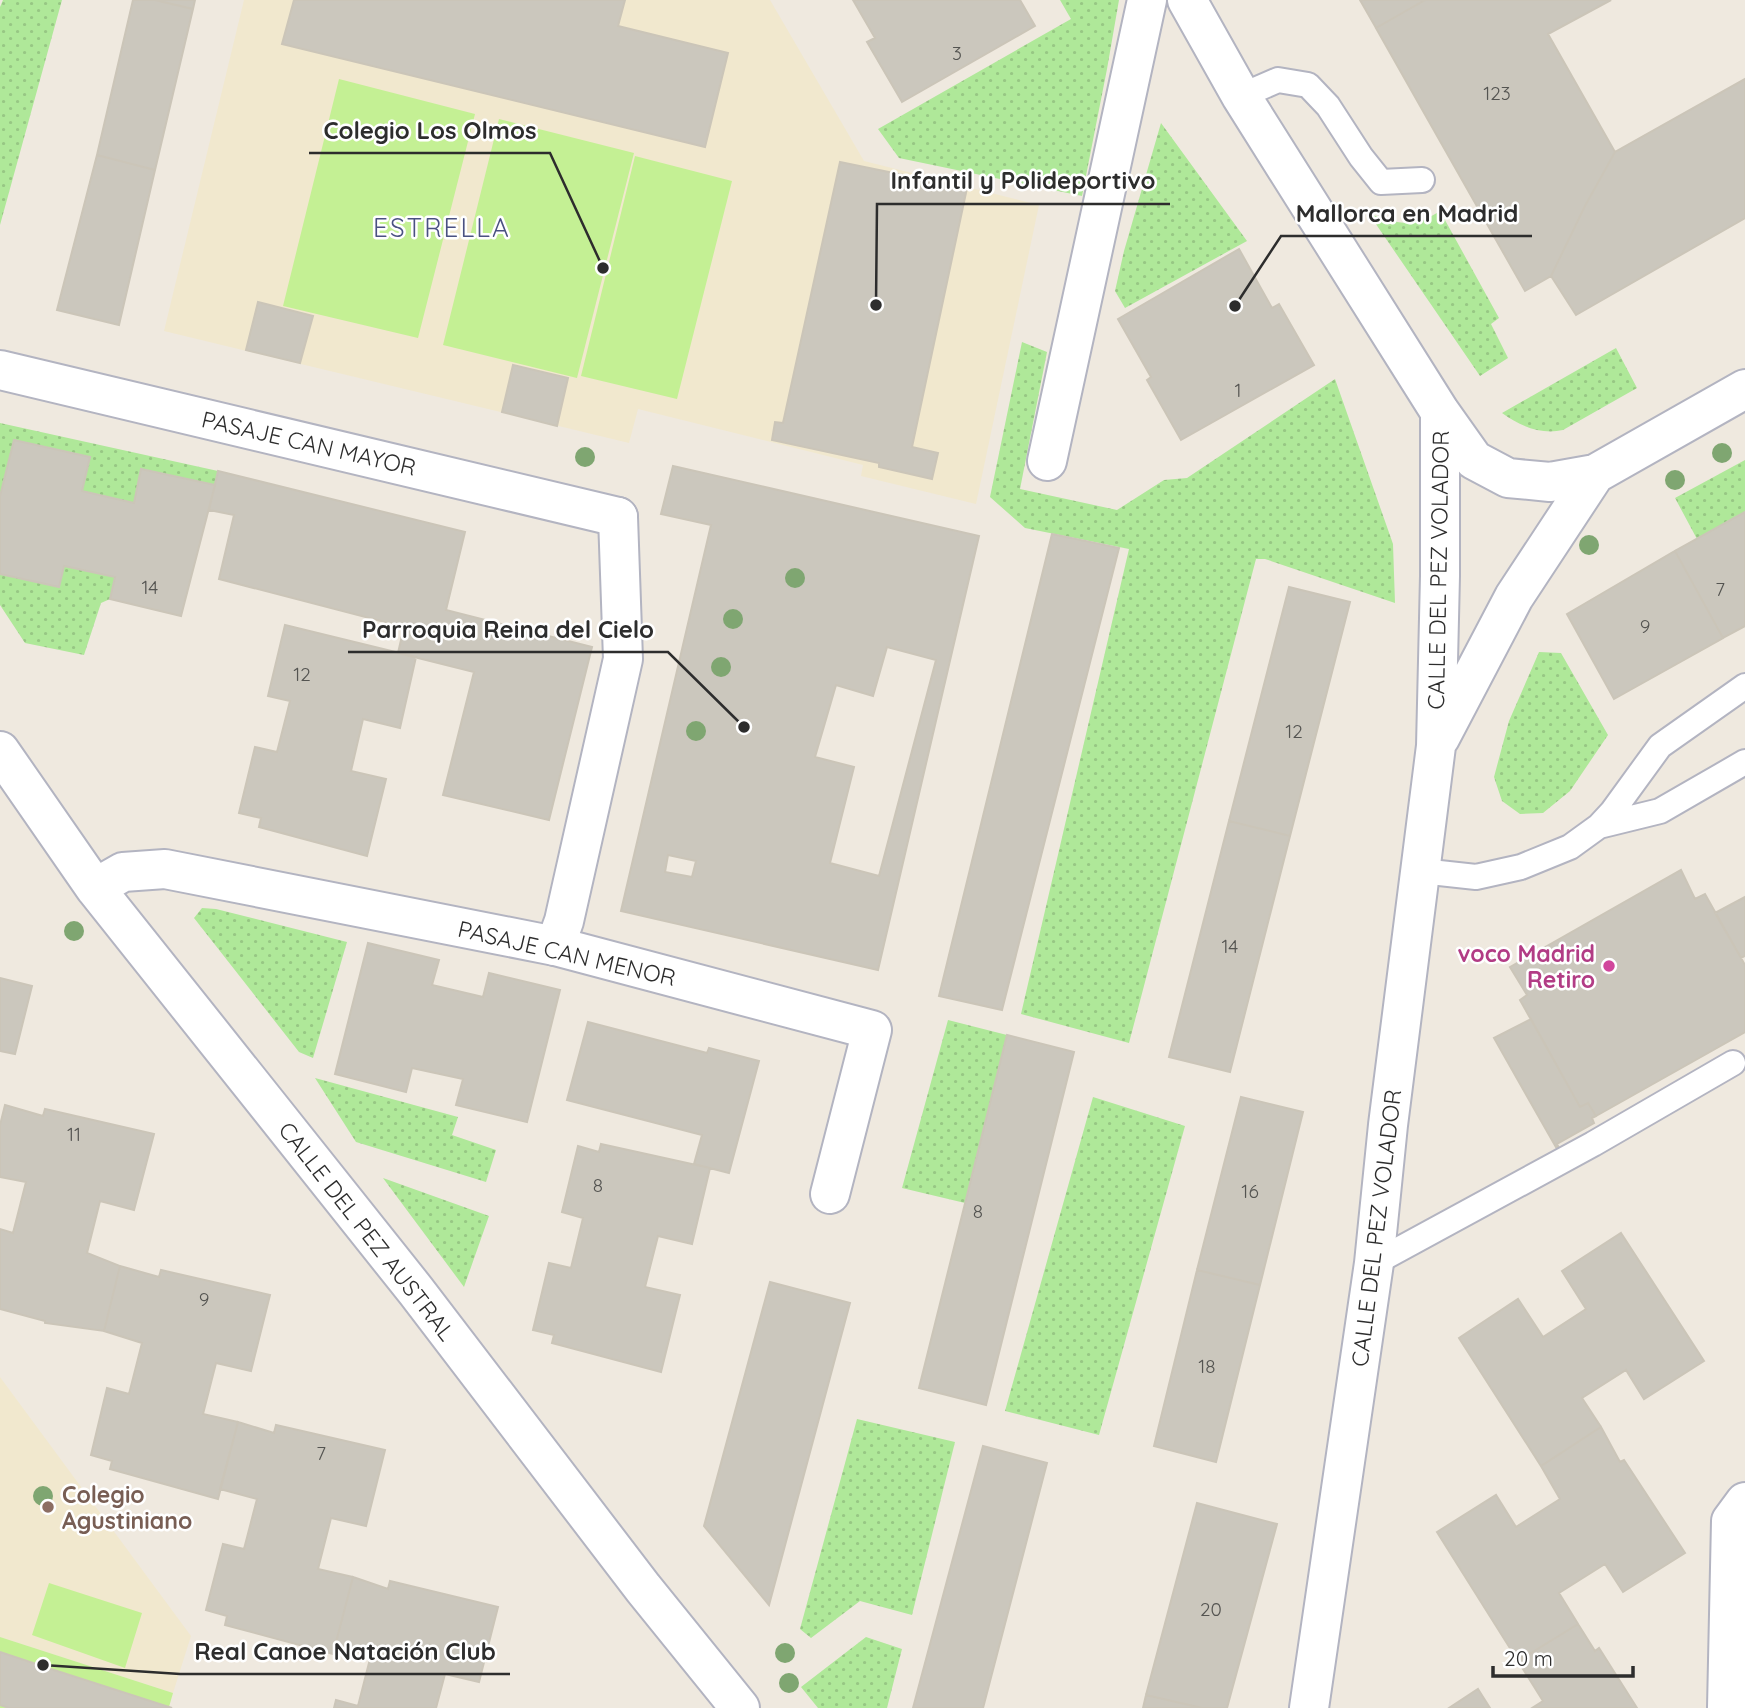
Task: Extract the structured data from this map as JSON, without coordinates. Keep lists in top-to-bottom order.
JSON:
{
  "streets": {
    "street": [
      "PASAJE CAN MAYOR",
      "CALLE DEL PEZ VOLADOR",
      "PASAJE CAN MENOR",
      "CALLE DEL PEZ AUSTRAL"
    ]
  },
  "crossings": [
    ["PASAJE CAN MAYOR", "PASAJE CAN MENOR"],
    ["PASAJE CAN MENOR", "CALLE DEL PEZ AUSTRAL"]
  ],
  "districts": ["ESTRELLA"],
  "places": [
    "Colegio Los Olmos",
    "Infantil y Polideportivo",
    "Mallorca en Madrid",
    "Parroquia Reina del Cielo",
    "voco Madrid Retiro",
    "Colegio Agustiniano",
    "Real Canoe Natación Club"
  ],
  "house_numbers": [
    "3",
    "123",
    "1",
    "14",
    "7",
    "9",
    "12",
    "12",
    "14",
    "11",
    "8",
    "16",
    "8",
    "9",
    "18",
    "7",
    "20"
  ],
  "scale_bar": "20 m"
}
